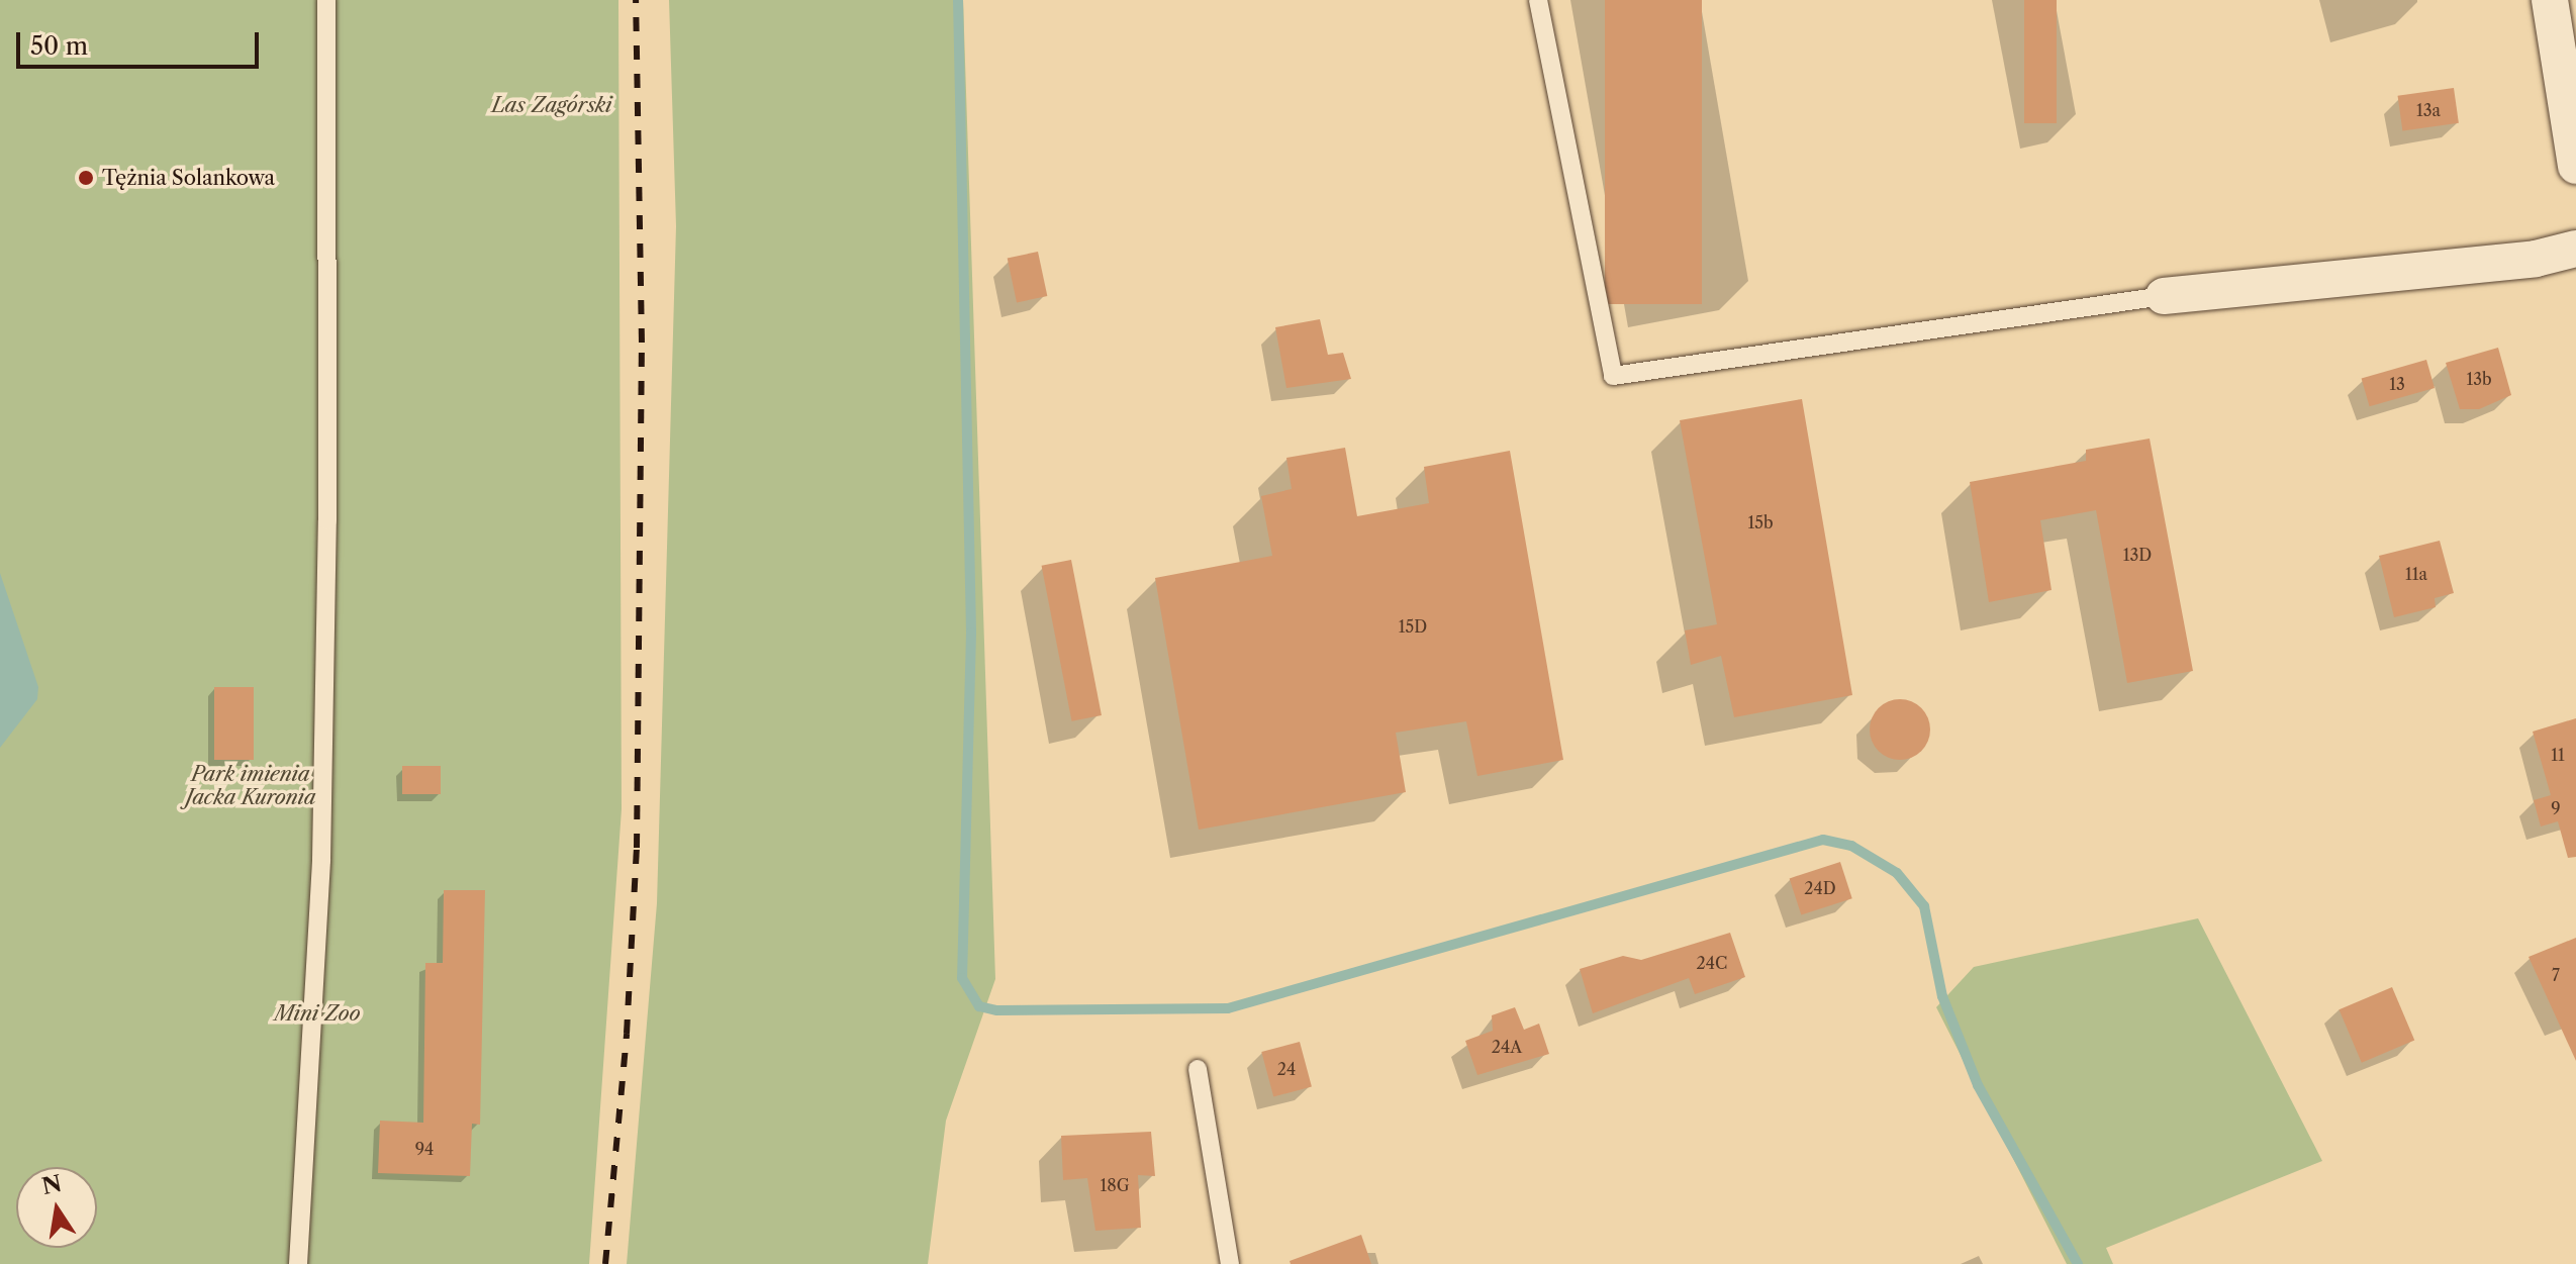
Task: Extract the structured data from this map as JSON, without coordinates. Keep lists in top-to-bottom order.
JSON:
{
  "parks": ["Las Zagórski", "Park imienia Jacka Kuronia", "Mini Zoo"],
  "places": ["Tężnia Solankowa"],
  "house_numbers": [
    "13a",
    "13b",
    "13",
    "15b",
    "13D",
    "11a",
    "15D",
    "11",
    "9",
    "24D",
    "24C",
    "7",
    "24A",
    "24",
    "94",
    "18G"
  ],
  "scale_bar": "50 m",
  "north": "top"
}
